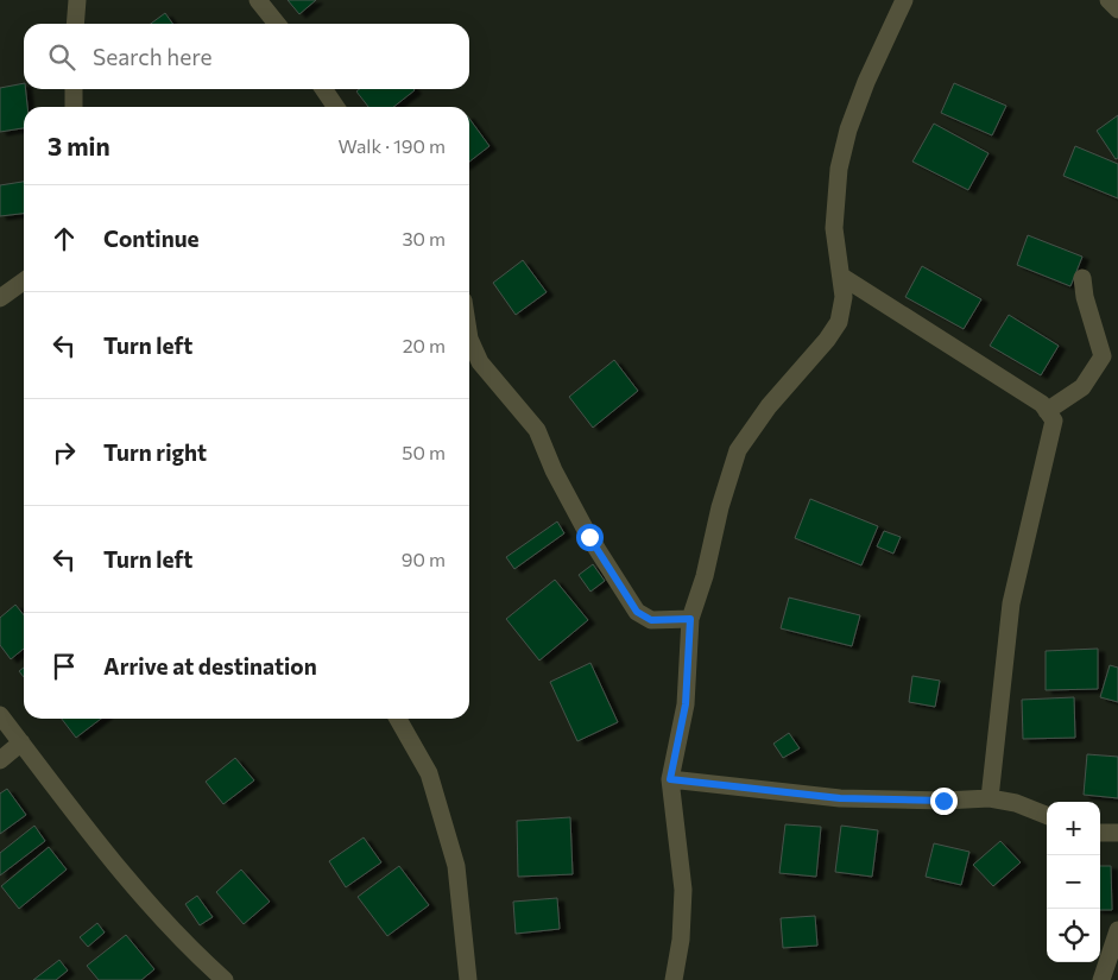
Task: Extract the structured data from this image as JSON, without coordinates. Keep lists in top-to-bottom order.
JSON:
{
  "page": {
    "search": "Search here",
    "heading": ["3 min", "Walk · 190 m"],
    "list": [
      ["Continue", "30 m"],
      ["Turn left", "20 m"],
      ["Turn right", "50 m"],
      ["Turn left", "90 m"],
      "Arrive at destination"
    ],
    "map_buttons": ["+", "−"]
  }
}
